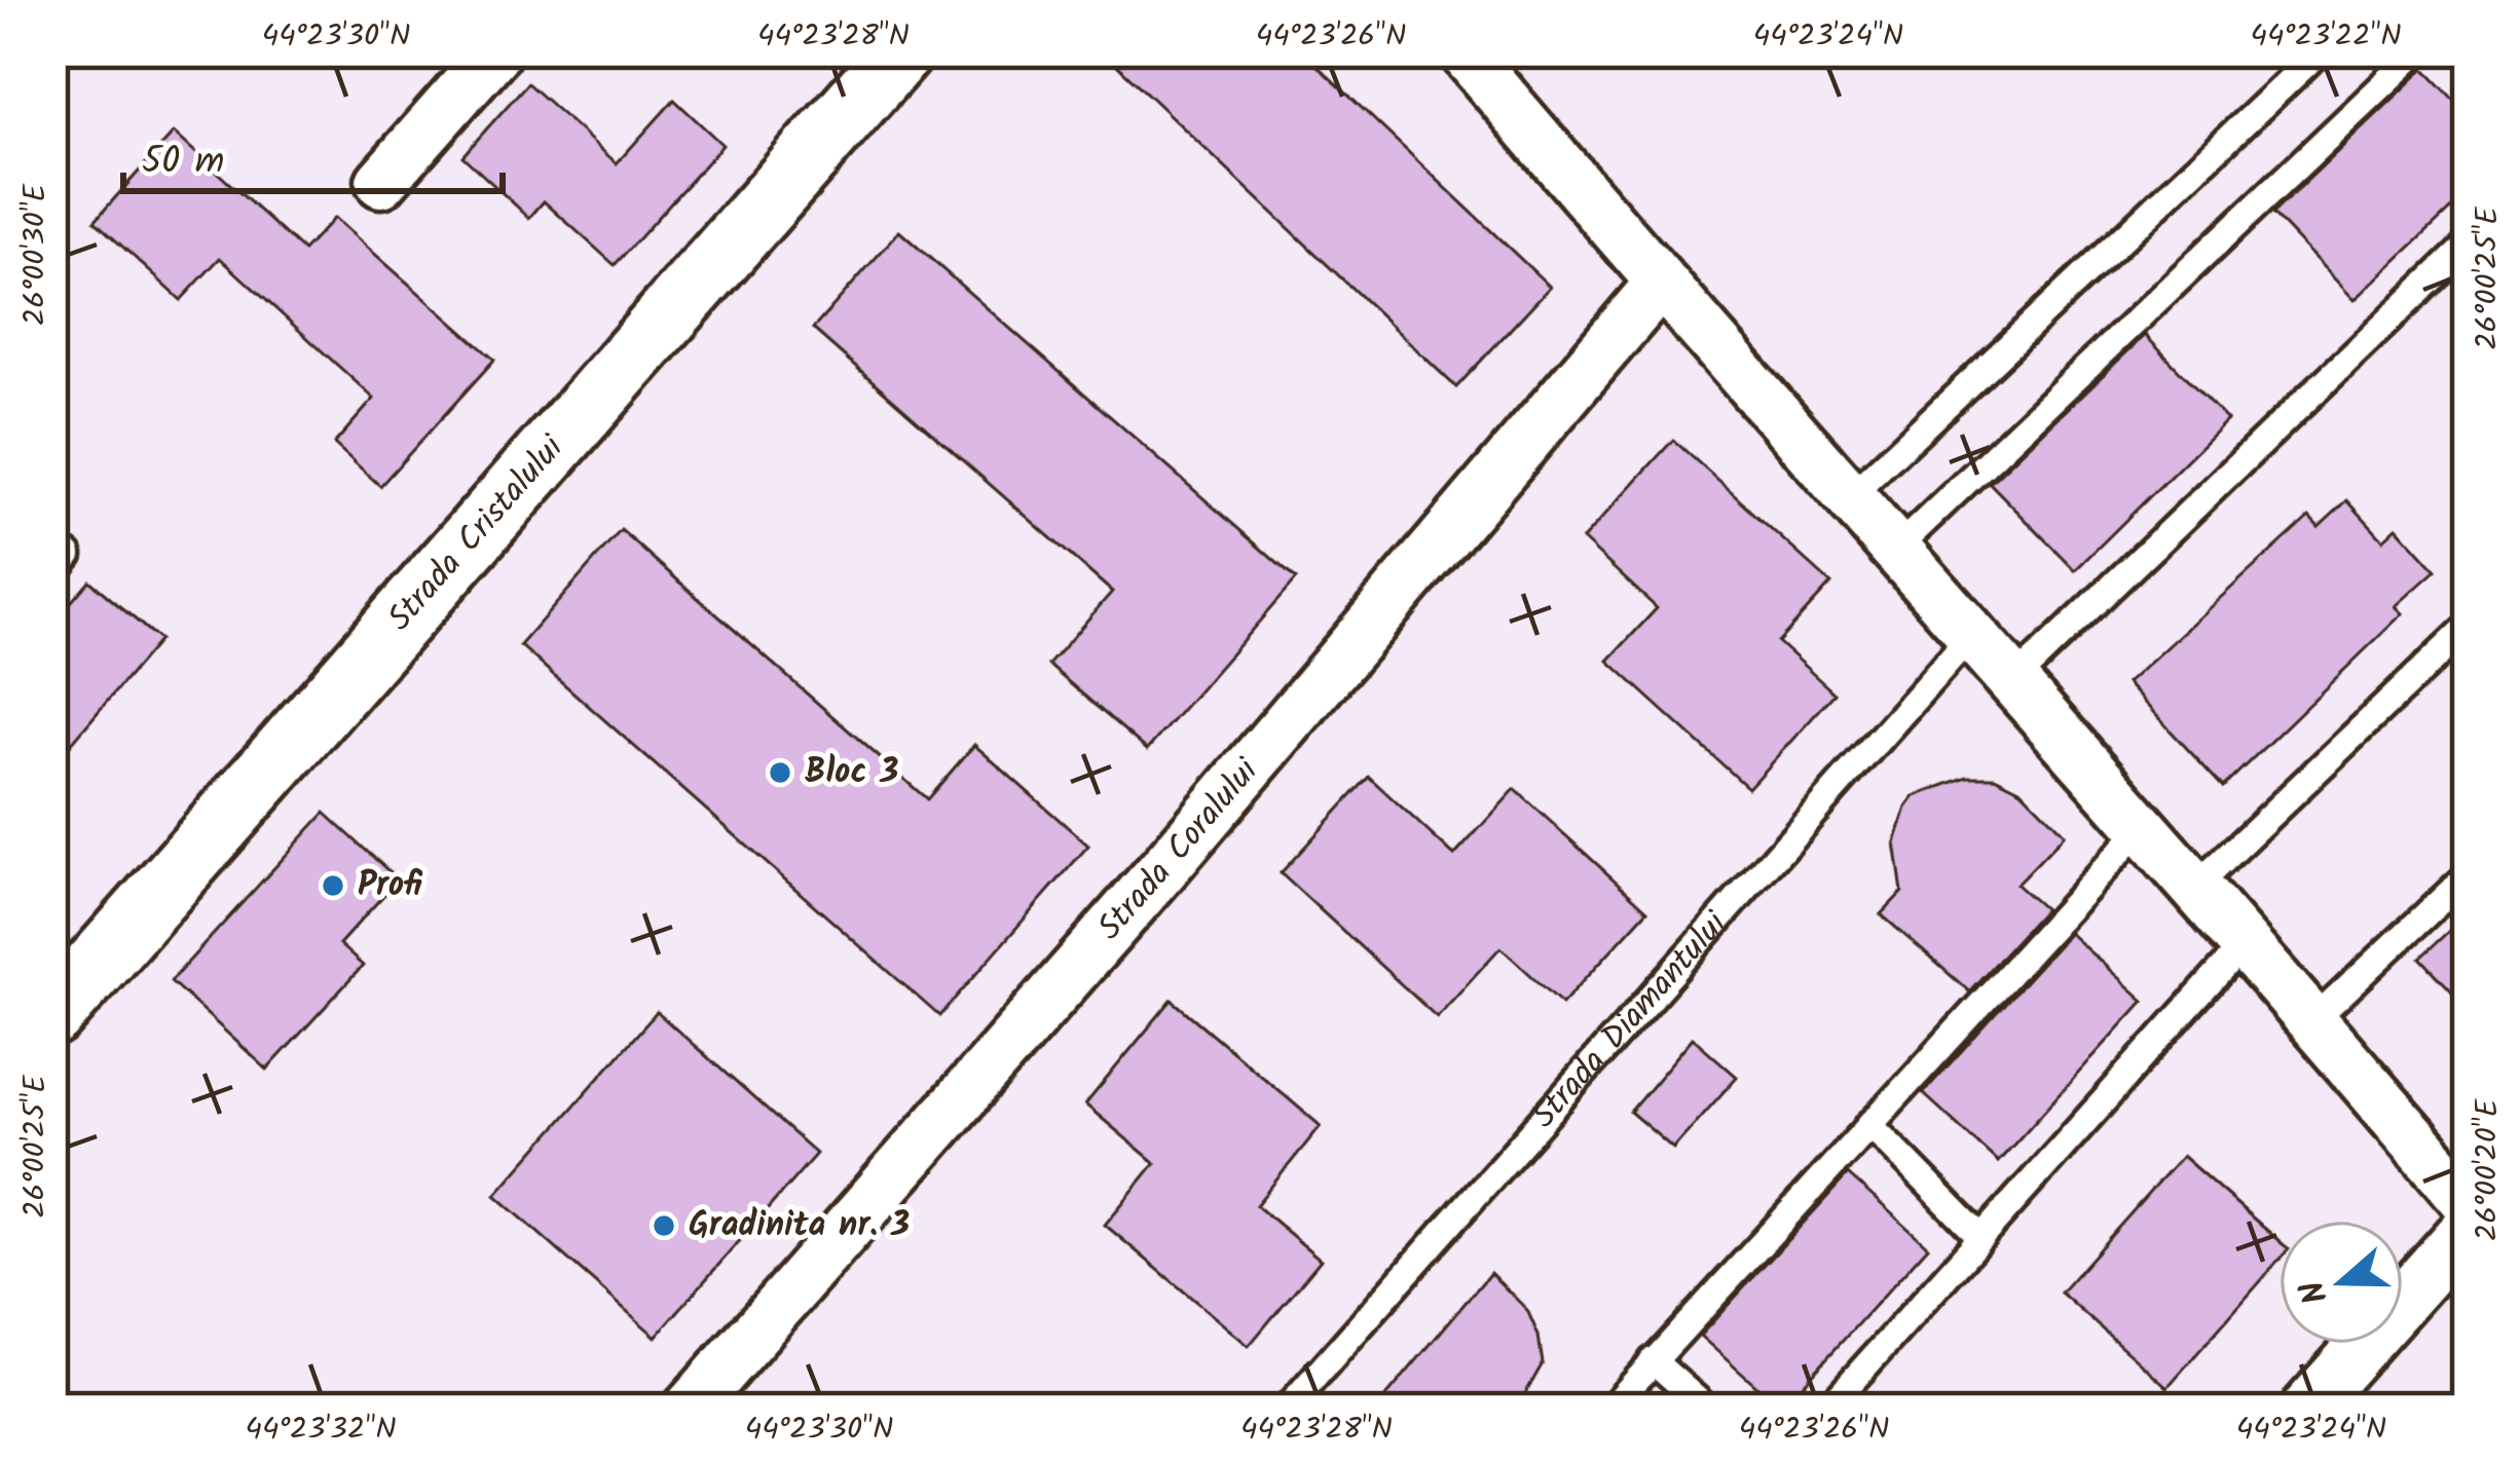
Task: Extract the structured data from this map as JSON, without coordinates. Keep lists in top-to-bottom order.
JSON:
{
  "streets": {
    "street": ["Strada Cristalului", "Strada Coralului"],
    "lane": ["Strada Diamantului"]
  },
  "places": ["Bloc 3", "Profi", "Gradinita nr. 3"],
  "scale_bar": "50 m",
  "north": "left",
  "coordinates": [
    "44°23'30\"N",
    "44°23'28\"N",
    "44°23'26\"N",
    "44°23'24\"N",
    "44°23'22\"N",
    "26°00'30\"E",
    "26°00'25\"E",
    "26°00'20\"E",
    "44°23'32\"N"
  ]
}
